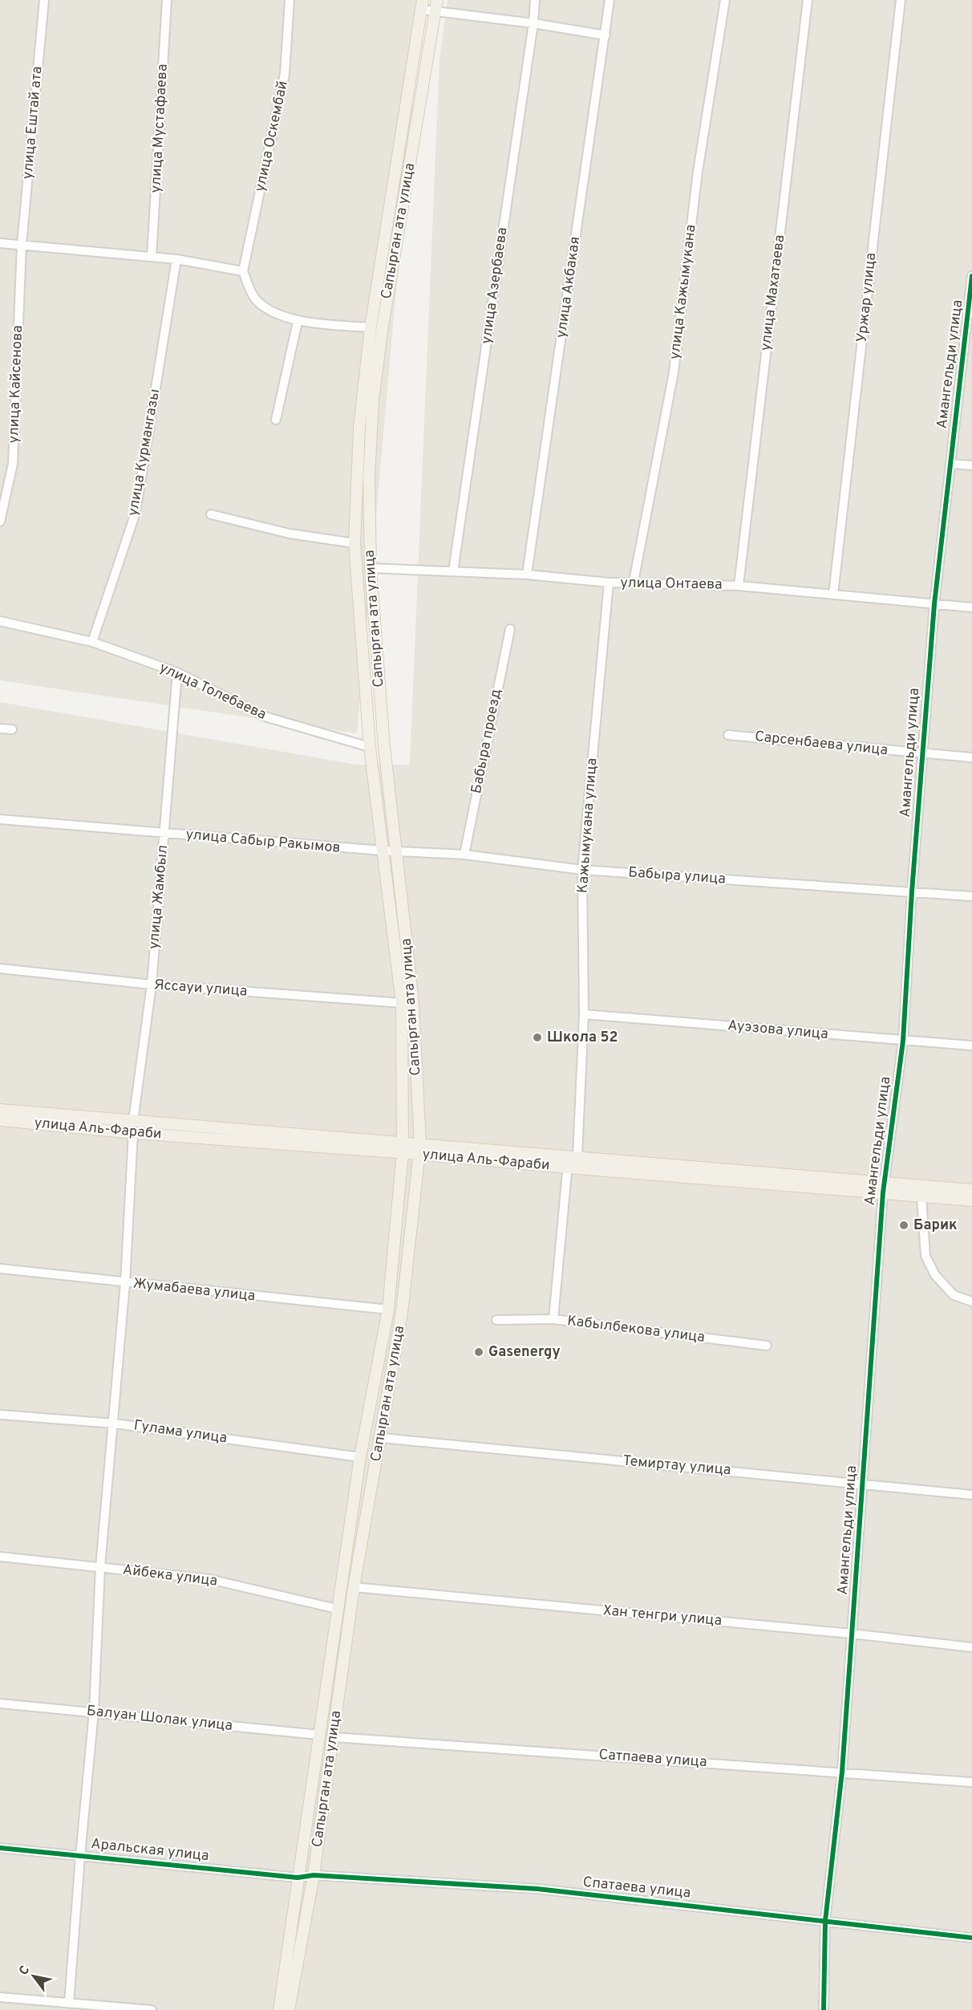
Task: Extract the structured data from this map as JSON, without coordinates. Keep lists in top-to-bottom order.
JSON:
{
  "streets": {
    "main road": ["Сапырган ата улица", "улица Аль-Фараби"],
    "street": [
      "улица Ештай ата",
      "улица Мустафаева",
      "улица Оскембай",
      "улица Азербаева",
      "улица Акбакая",
      "улица Кажымукана",
      "улица Махатаева",
      "Уржар улица",
      "Амангельди улица",
      "улица Кайсенова",
      "улица Курмангазы",
      "улица Онтаева",
      "улица Толебаева",
      "Бабыра проезд",
      "Сарсенбаева улица",
      "Кажымукана улица",
      "улица Сабыр Ракымов",
      "Бабыра улица",
      "улица Жамбыл",
      "Яссауи улица",
      "Ауэзова улица",
      "Жумабаева улица",
      "Кабылбекова улица",
      "Гулама улица",
      "Темиртау улица",
      "Айбека улица",
      "Хан тенгри улица",
      "Балуан Шолак улица",
      "Сатпаева улица",
      "Аральская улица",
      "Спатаева улица"
    ]
  },
  "crossings": [
    ["улица Ештай ата", "улица Кайсенова"],
    ["Сапырган ата улица", "улица Онтаева"],
    ["Сапырган ата улица", "улица Толебаева"],
    ["Сапырган ата улица", "улица Сабыр Ракымов"],
    ["Сапырган ата улица", "Бабыра улица"],
    ["Сапырган ата улица", "Яссауи улица"],
    ["Сапырган ата улица", "улица Аль-Фараби"],
    ["Сапырган ата улица", "Жумабаева улица"],
    ["Сапырган ата улица", "Гулама улица"],
    ["Сапырган ата улица", "Темиртау улица"],
    ["Сапырган ата улица", "Айбека улица"],
    ["Сапырган ата улица", "Хан тенгри улица"],
    ["Сапырган ата улица", "Балуан Шолак улица"],
    ["Сапырган ата улица", "Сатпаева улица"],
    ["Сапырган ата улица", "Аральская улица"],
    ["Сапырган ата улица", "Спатаева улица"],
    ["улица Азербаева", "улица Онтаева"],
    ["улица Акбакая", "улица Онтаева"],
    ["улица Кажымукана", "улица Онтаева"],
    ["улица Махатаева", "улица Онтаева"],
    ["Уржар улица", "улица Онтаева"],
    ["Амангельди улица", "улица Онтаева"],
    ["Амангельди улица", "Сарсенбаева улица"],
    ["Амангельди улица", "Бабыра улица"],
    ["Амангельди улица", "Ауэзова улица"],
    ["Амангельди улица", "улица Аль-Фараби"],
    ["Амангельди улица", "Темиртау улица"],
    ["Амангельди улица", "Хан тенгри улица"],
    ["Амангельди улица", "Сатпаева улица"],
    ["Амангельди улица", "Спатаева улица"],
    ["улица Курмангазы", "улица Толебаева"],
    ["улица Онтаева", "Кажымукана улица"],
    ["улица Толебаева", "улица Жамбыл"],
    ["Бабыра проезд", "Бабыра улица"],
    ["Кажымукана улица", "Бабыра улица"],
    ["Кажымукана улица", "Ауэзова улица"],
    ["Кажымукана улица", "улица Аль-Фараби"],
    ["Кажымукана улица", "Кабылбекова улица"],
    ["улица Сабыр Ракымов", "Бабыра улица"],
    ["улица Сабыр Ракымов", "улица Жамбыл"],
    ["улица Жамбыл", "Яссауи улица"],
    ["улица Жамбыл", "улица Аль-Фараби"],
    ["улица Аль-Фараби", "Кабылбекова улица"],
    ["Аральская улица", "Спатаева улица"]
  ],
  "places": ["Школа 52", "Барик", "Gasenergy"],
  "north": "top left"
}
